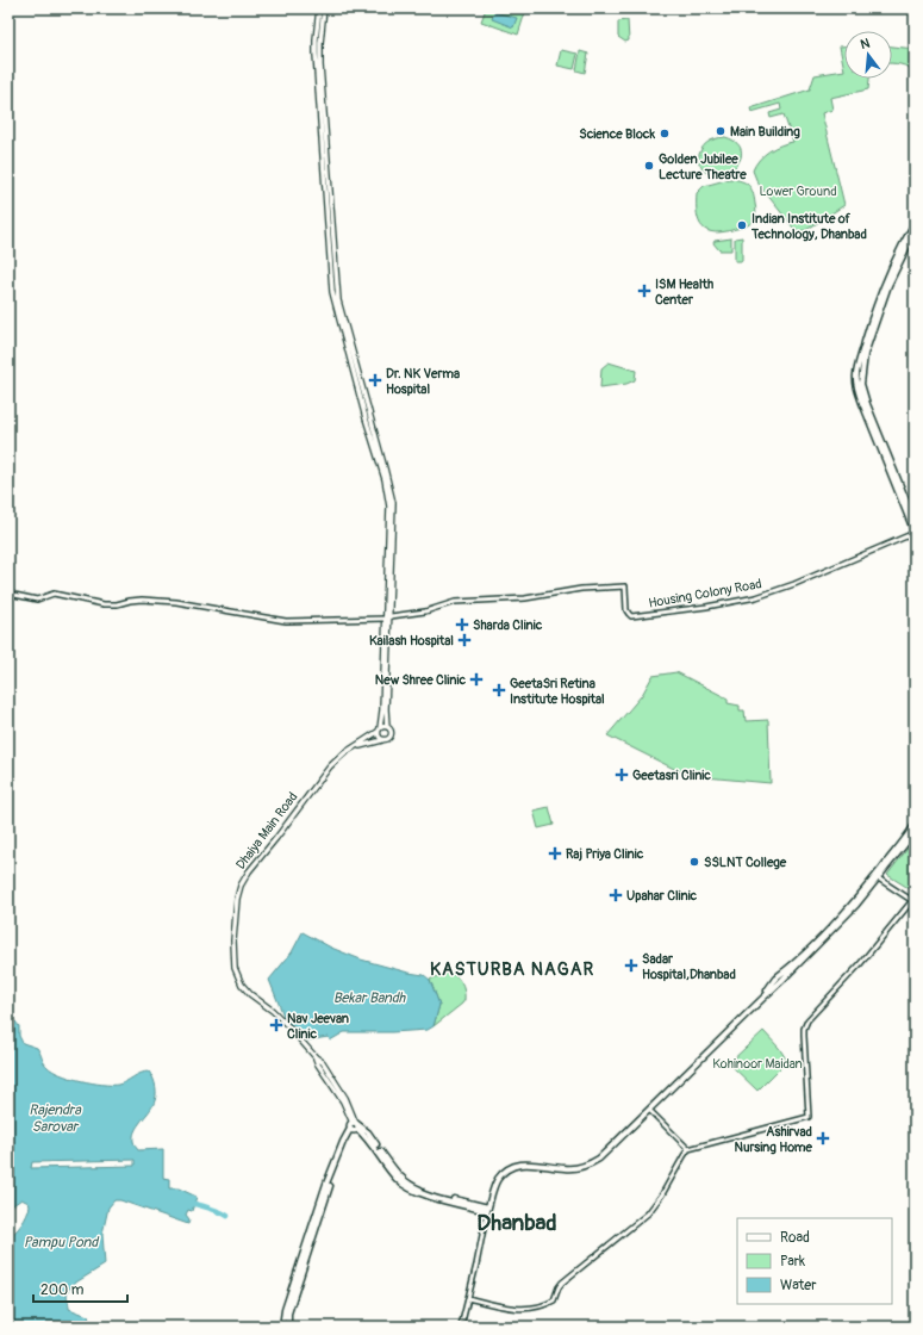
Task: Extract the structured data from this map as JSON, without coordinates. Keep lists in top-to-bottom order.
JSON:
{
  "streets": {
    "highway": ["Dhaiya Main Road"],
    "street": ["Housing Colony Road"]
  },
  "districts": ["KASTURBA NAGAR", "Dhanbad"],
  "water": ["Bekar Bandh", "Rajendra Sarovar", "Pampu Pond"],
  "parks": ["Lower Ground", "Kohinoor Maidan"],
  "places": {
    "other": [
      "Main Building",
      "Science Block",
      "Golden Jubilee Lecture Theatre",
      "Indian Institute of Technology, Dhanbad",
      "SSLNT College"
    ],
    "health": [
      "ISM Health Center",
      "Dr. NK Verma Hospital",
      "Sharda Clinic",
      "Kailash Hospital",
      "New Shree Clinic",
      "GeetaSri Retina Institute Hospital",
      "Geetasri Clinic",
      "Raj Priya Clinic",
      "Upahar Clinic",
      "Sadar Hospital,Dhanbad",
      "Nav Jeevan Clinic",
      "Ashirvad Nursing Home"
    ]
  },
  "legend": ["Road", "Park", "Water"],
  "scale_bar": "200 m",
  "north": "top"
}
